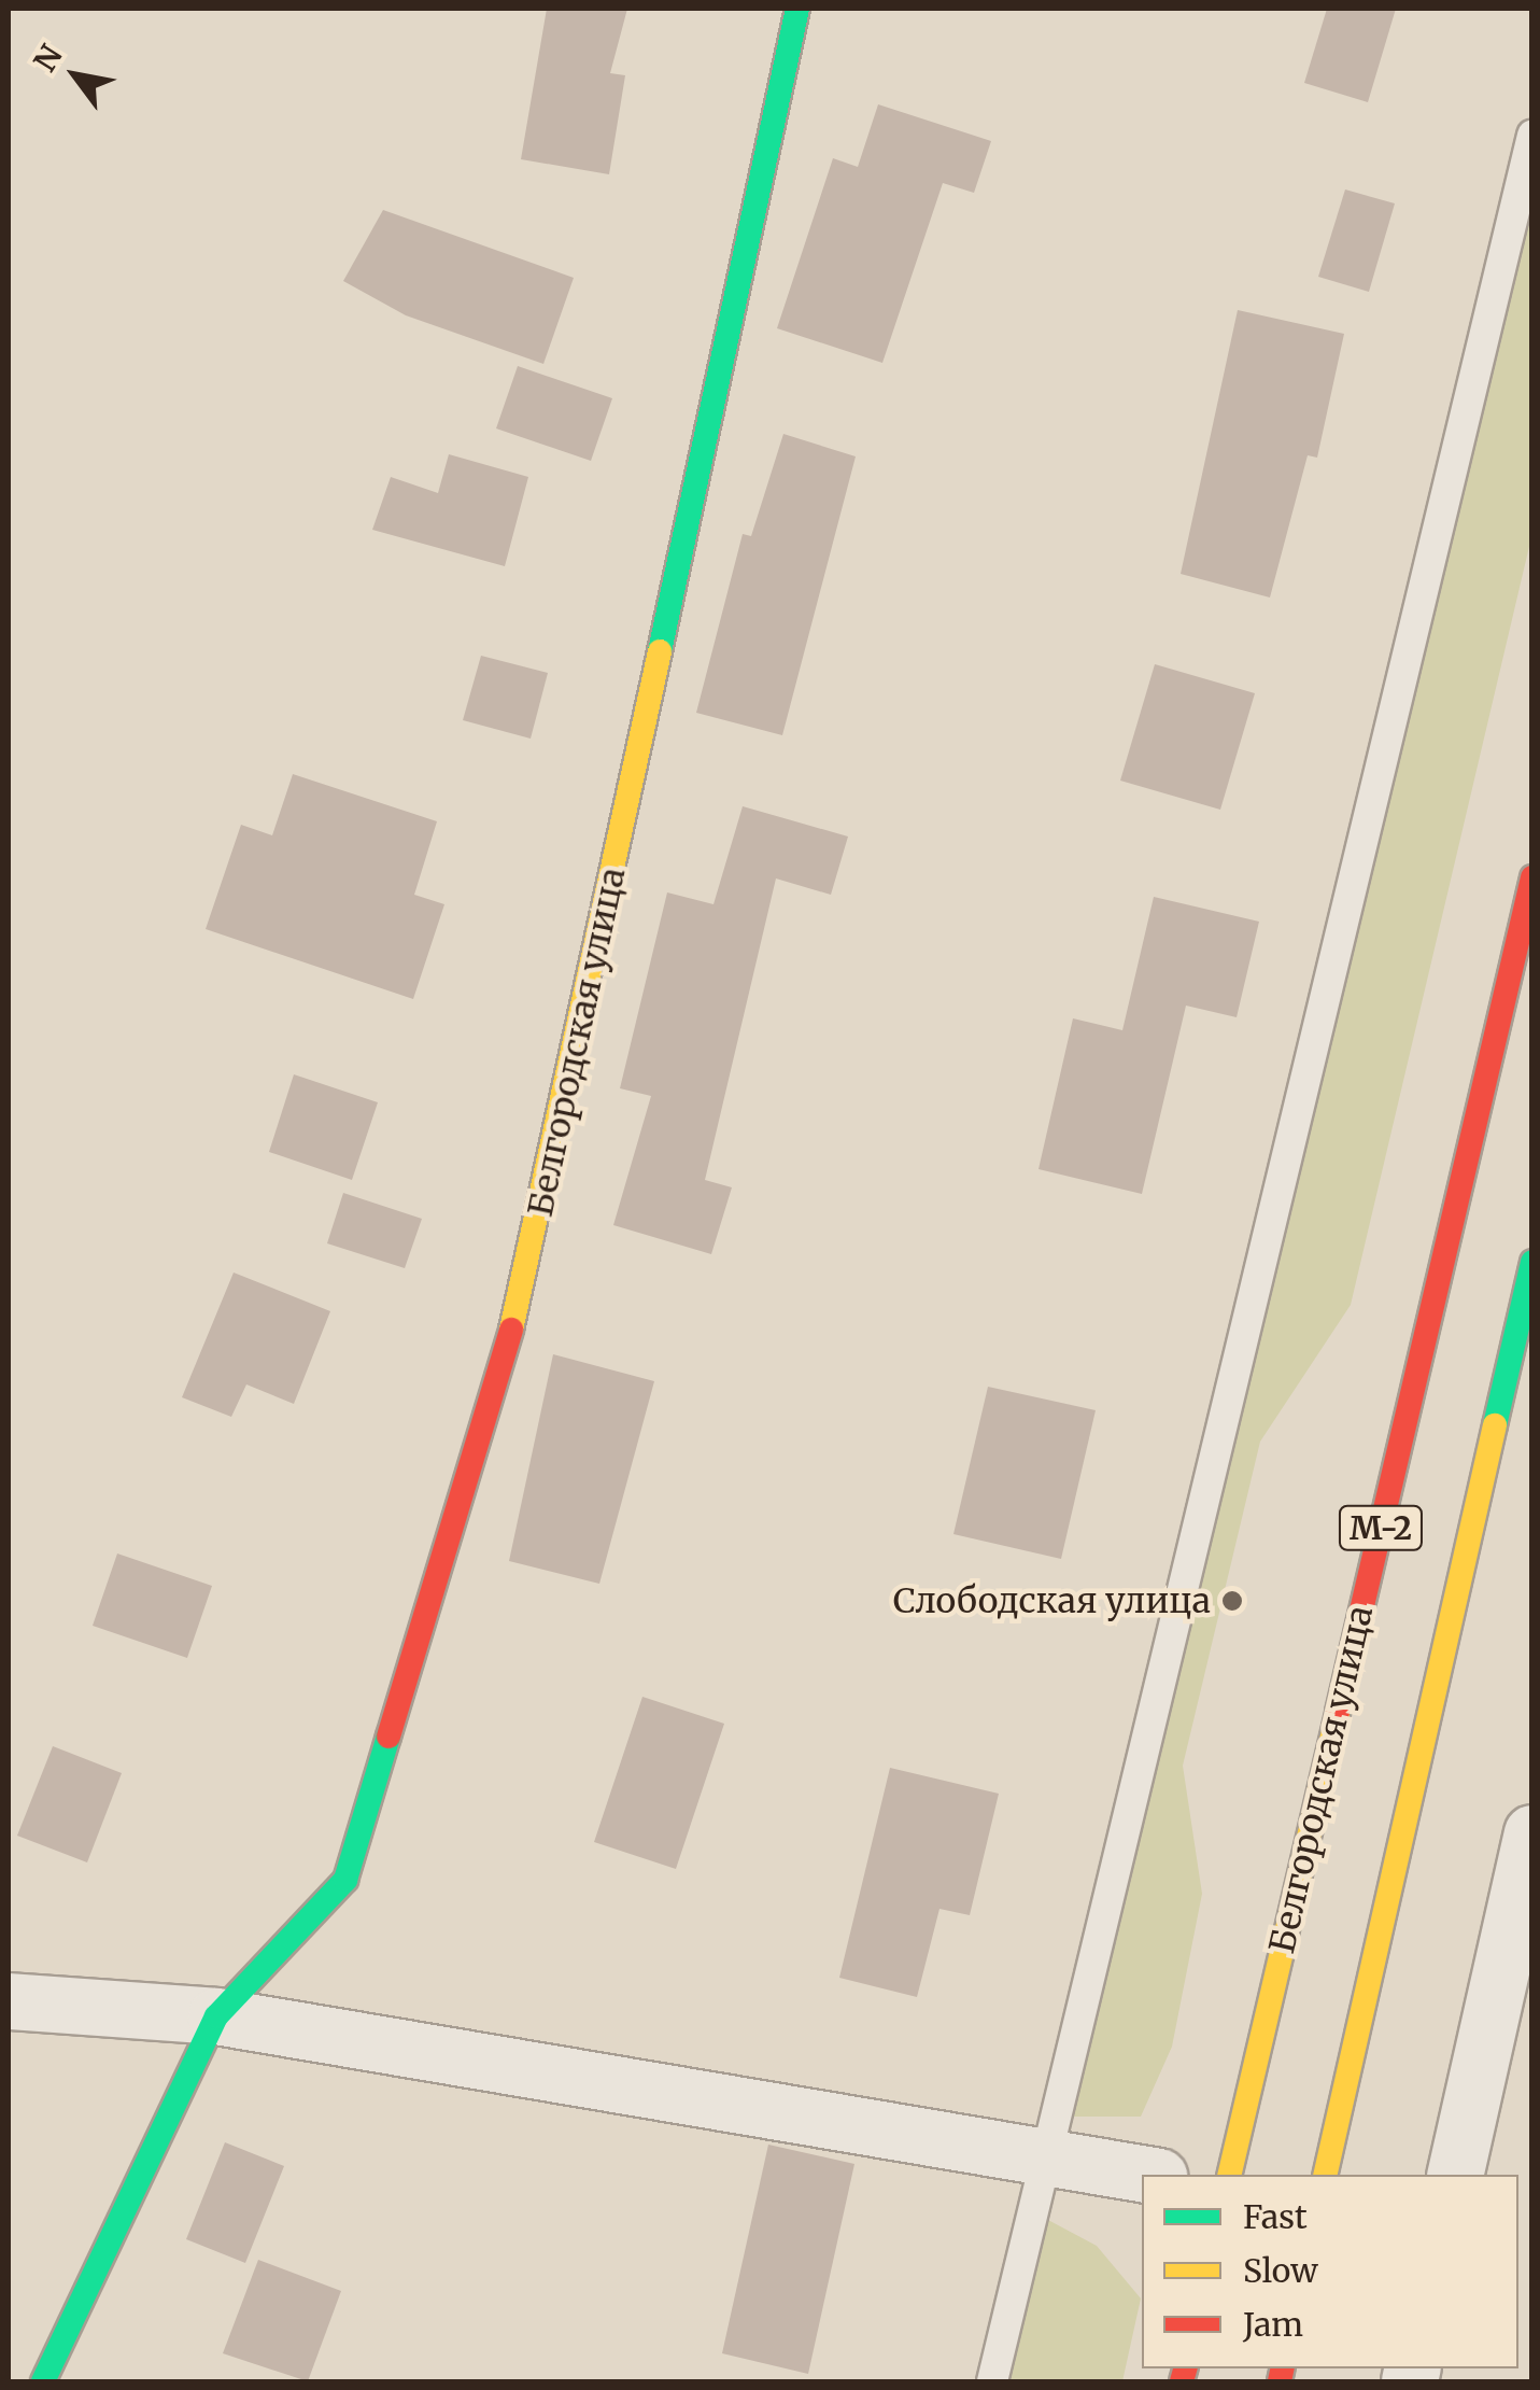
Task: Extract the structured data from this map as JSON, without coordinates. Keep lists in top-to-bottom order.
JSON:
{
  "streets": {
    "street": ["Белгородская улица", "М-2"]
  },
  "places": ["Слободская улица"],
  "legend": ["Fast", "Slow", "Jam"],
  "north": "top left"
}
